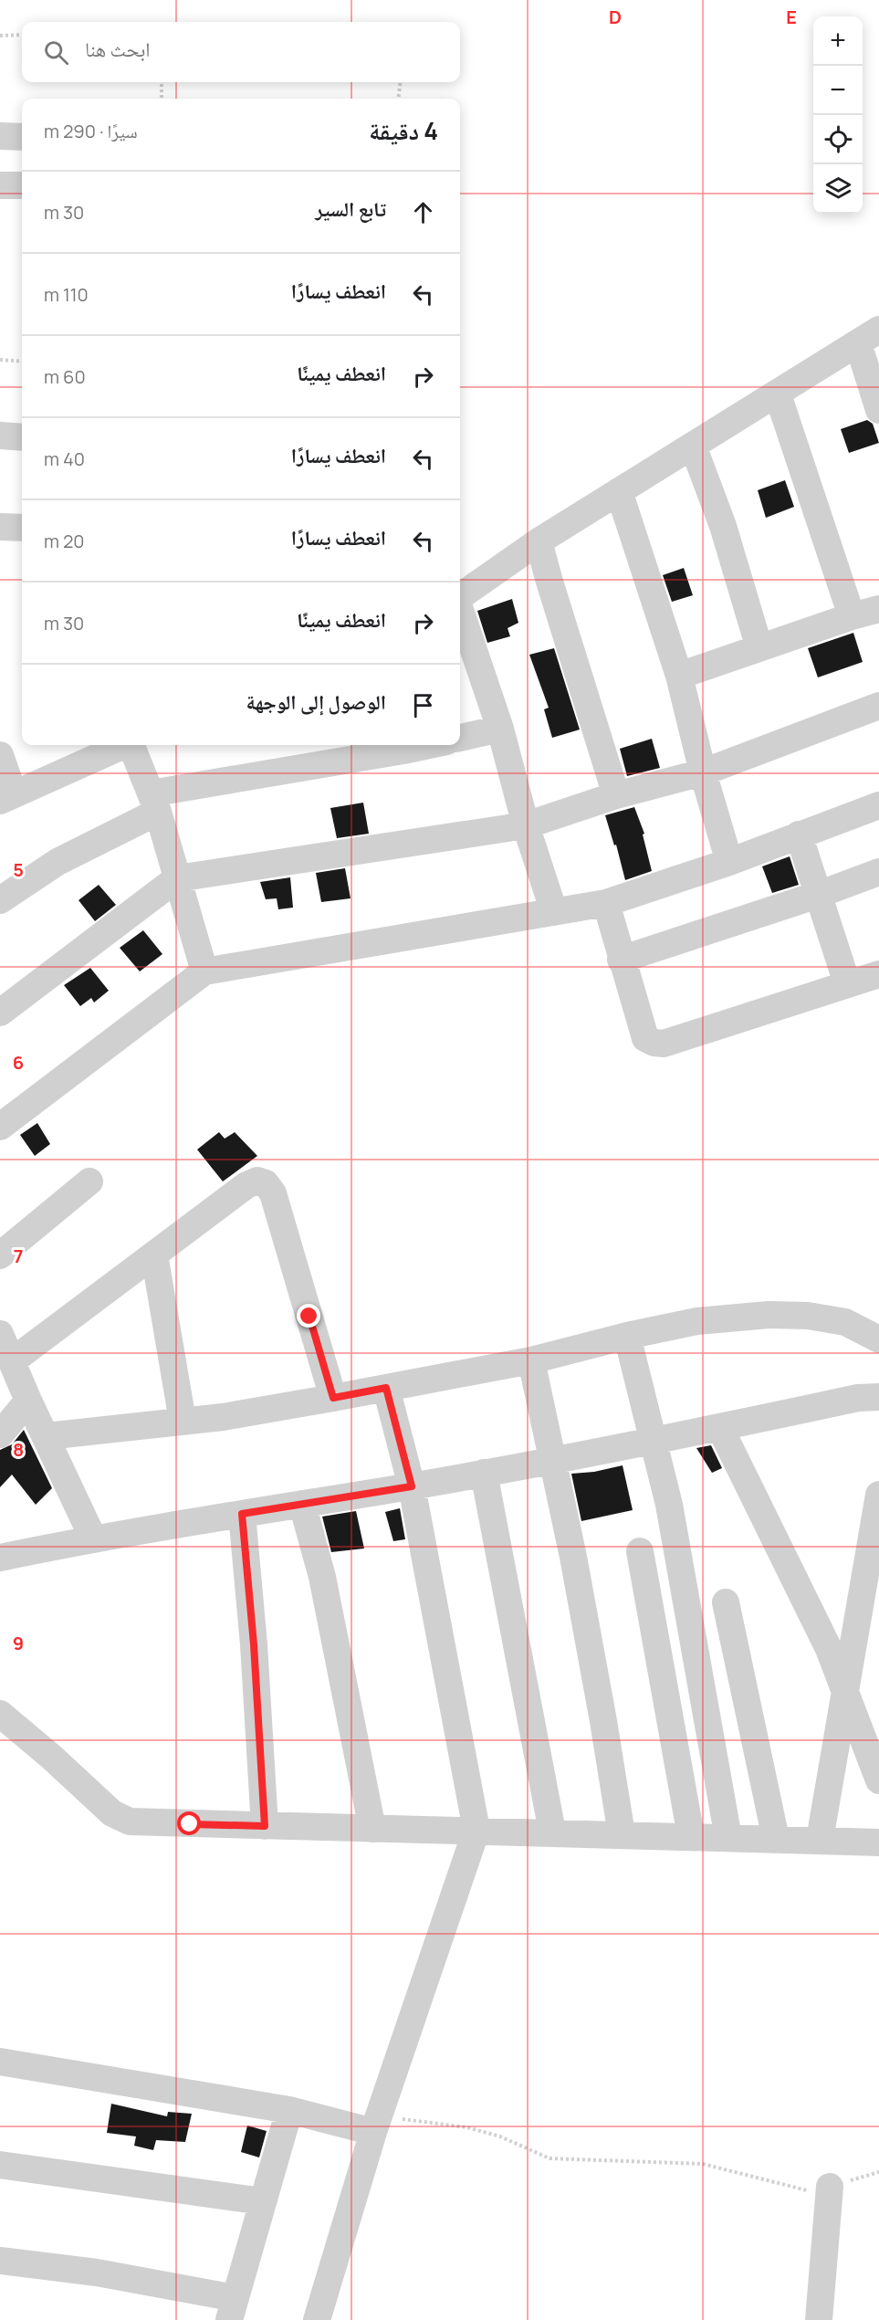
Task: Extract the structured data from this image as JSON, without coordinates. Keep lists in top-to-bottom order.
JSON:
{
  "page": {
    "map_buttons": ["+", "−"],
    "search": "ابحث هنا",
    "heading": ["4 دقيقة", "سيرًا · 290 m"],
    "list": [
      ["تابع السير", "30 m"],
      ["انعطف يسارًا", "110 m"],
      ["انعطف يمينًا", "60 m"],
      ["انعطف يسارًا", "40 m"],
      ["انعطف يسارًا", "20 m"],
      ["انعطف يمينًا", "30 m"],
      "الوصول إلى الوجهة"
    ]
  },
  "grid": {
    "columns": ["D", "E"],
    "rows": [
      "5",
      "6",
      "7",
      "8",
      "9"
    ]
  }
}
